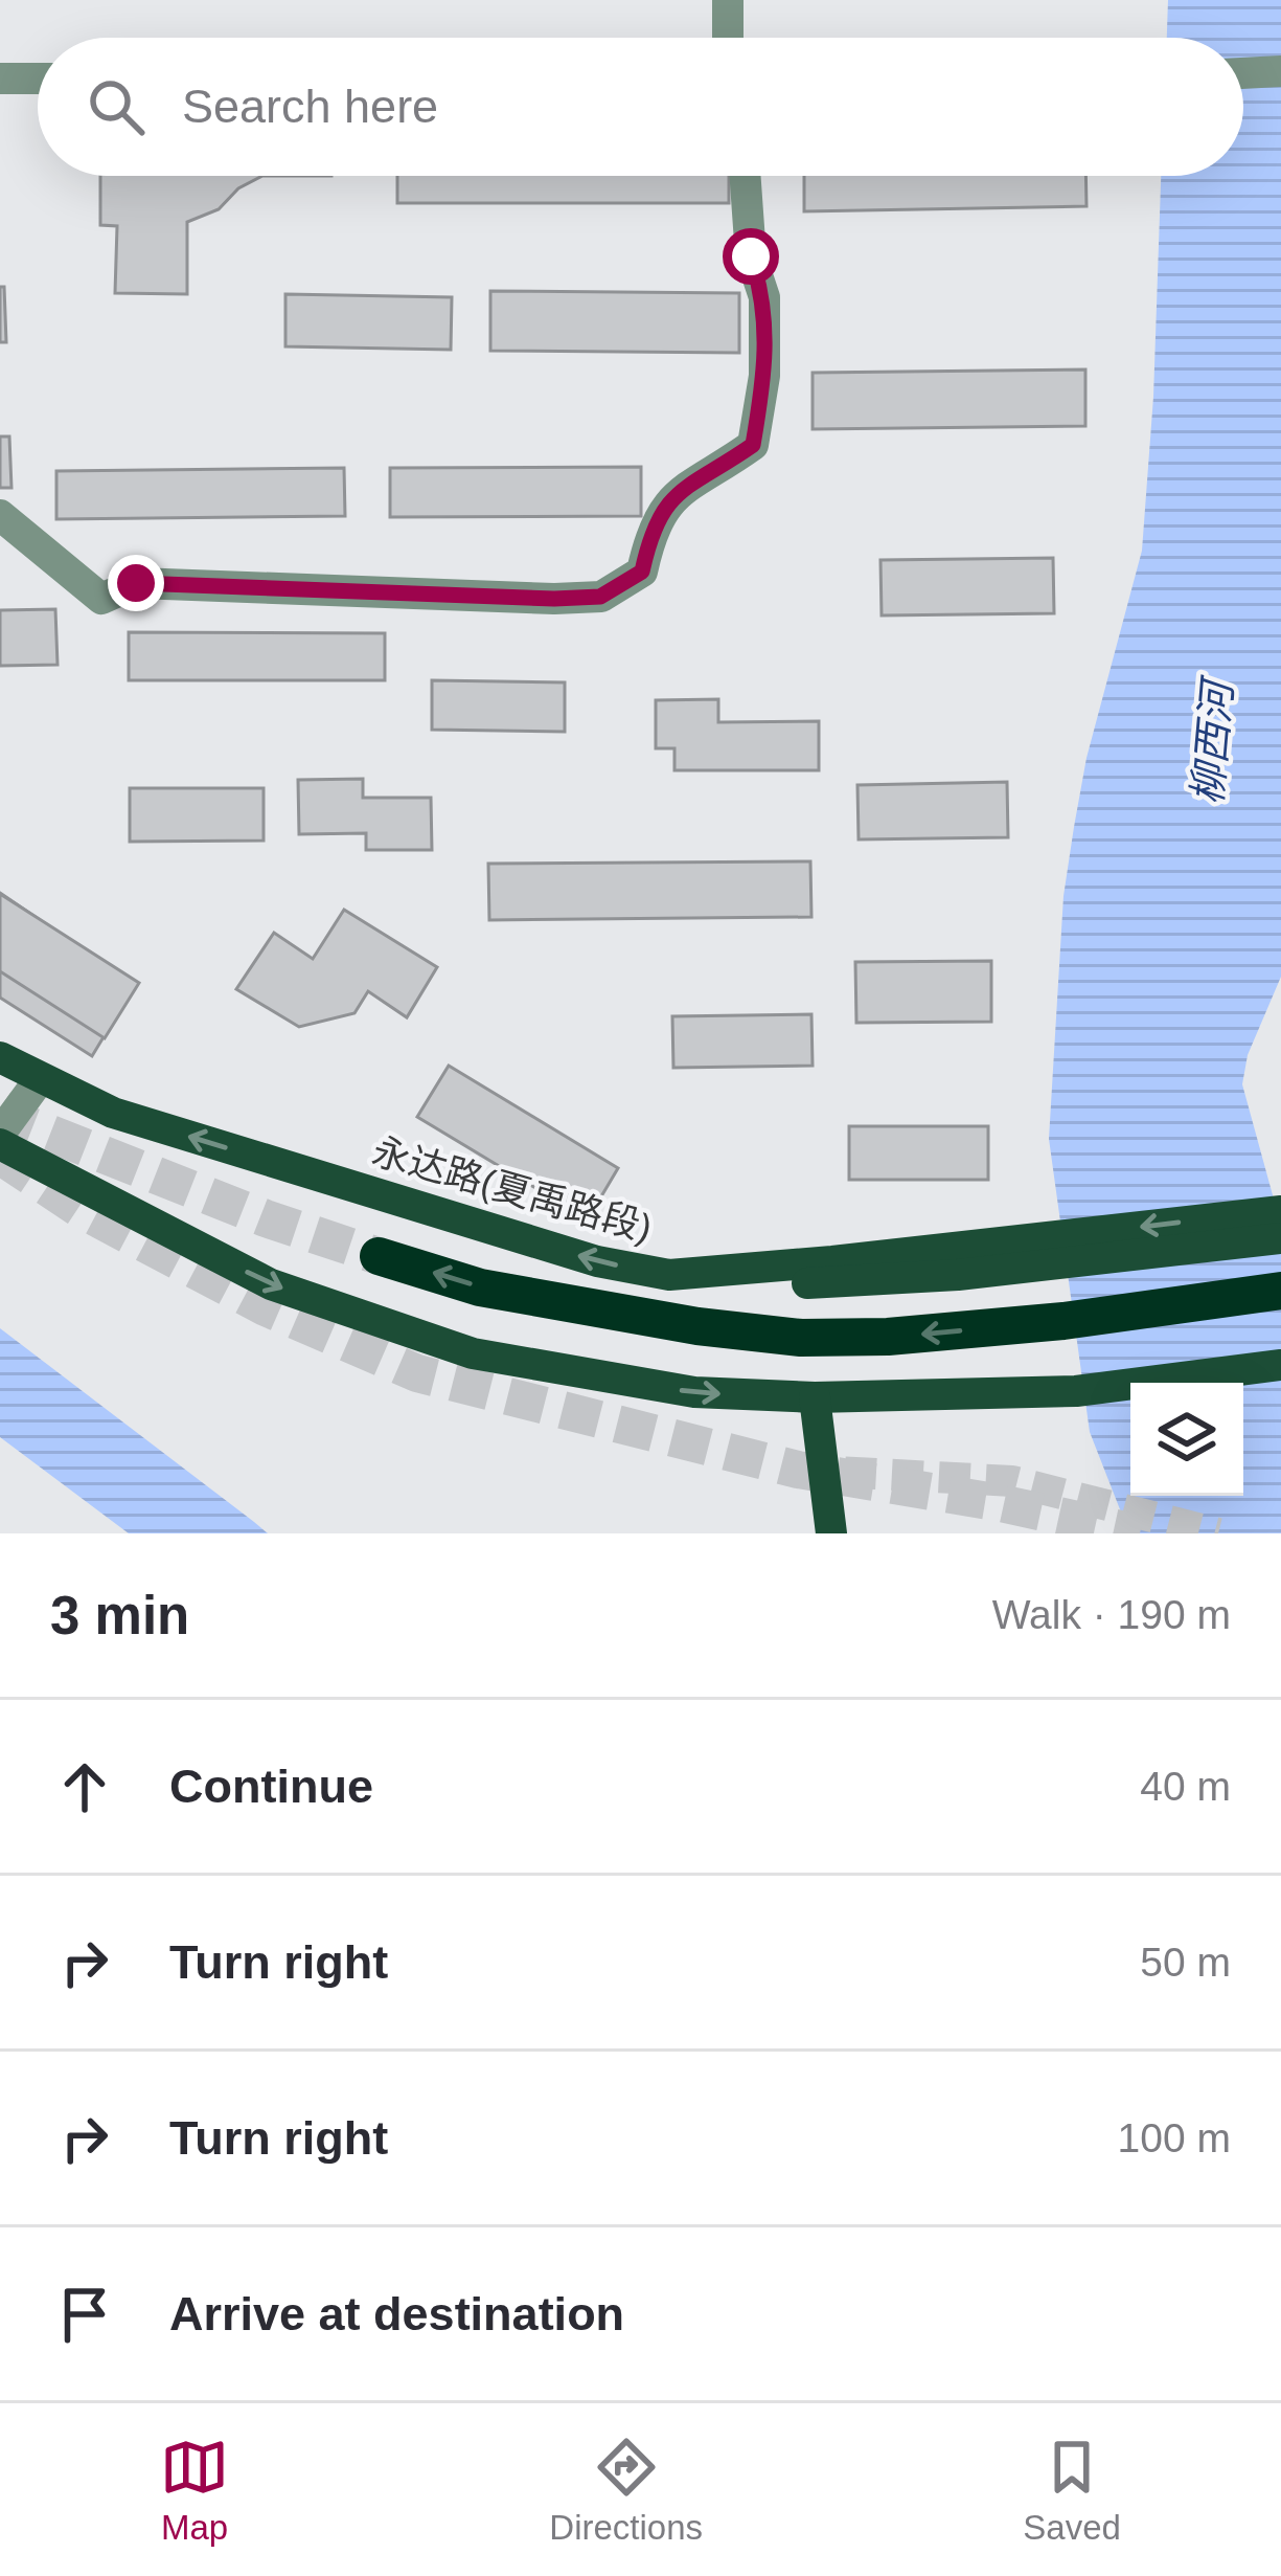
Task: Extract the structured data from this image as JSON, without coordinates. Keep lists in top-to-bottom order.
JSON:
{
  "streets": {
    "main road": ["永达路(夏禹路段)"]
  },
  "water": ["柳西河"],
  "page": {
    "search": "Search here",
    "heading": ["3 min", "Walk · 190 m"],
    "list": [
      ["Continue", "40 m"],
      ["Turn right", "50 m"],
      ["Turn right", "100 m"],
      "Arrive at destination"
    ],
    "nav": ["Map", "Directions", "Saved"]
  }
}
